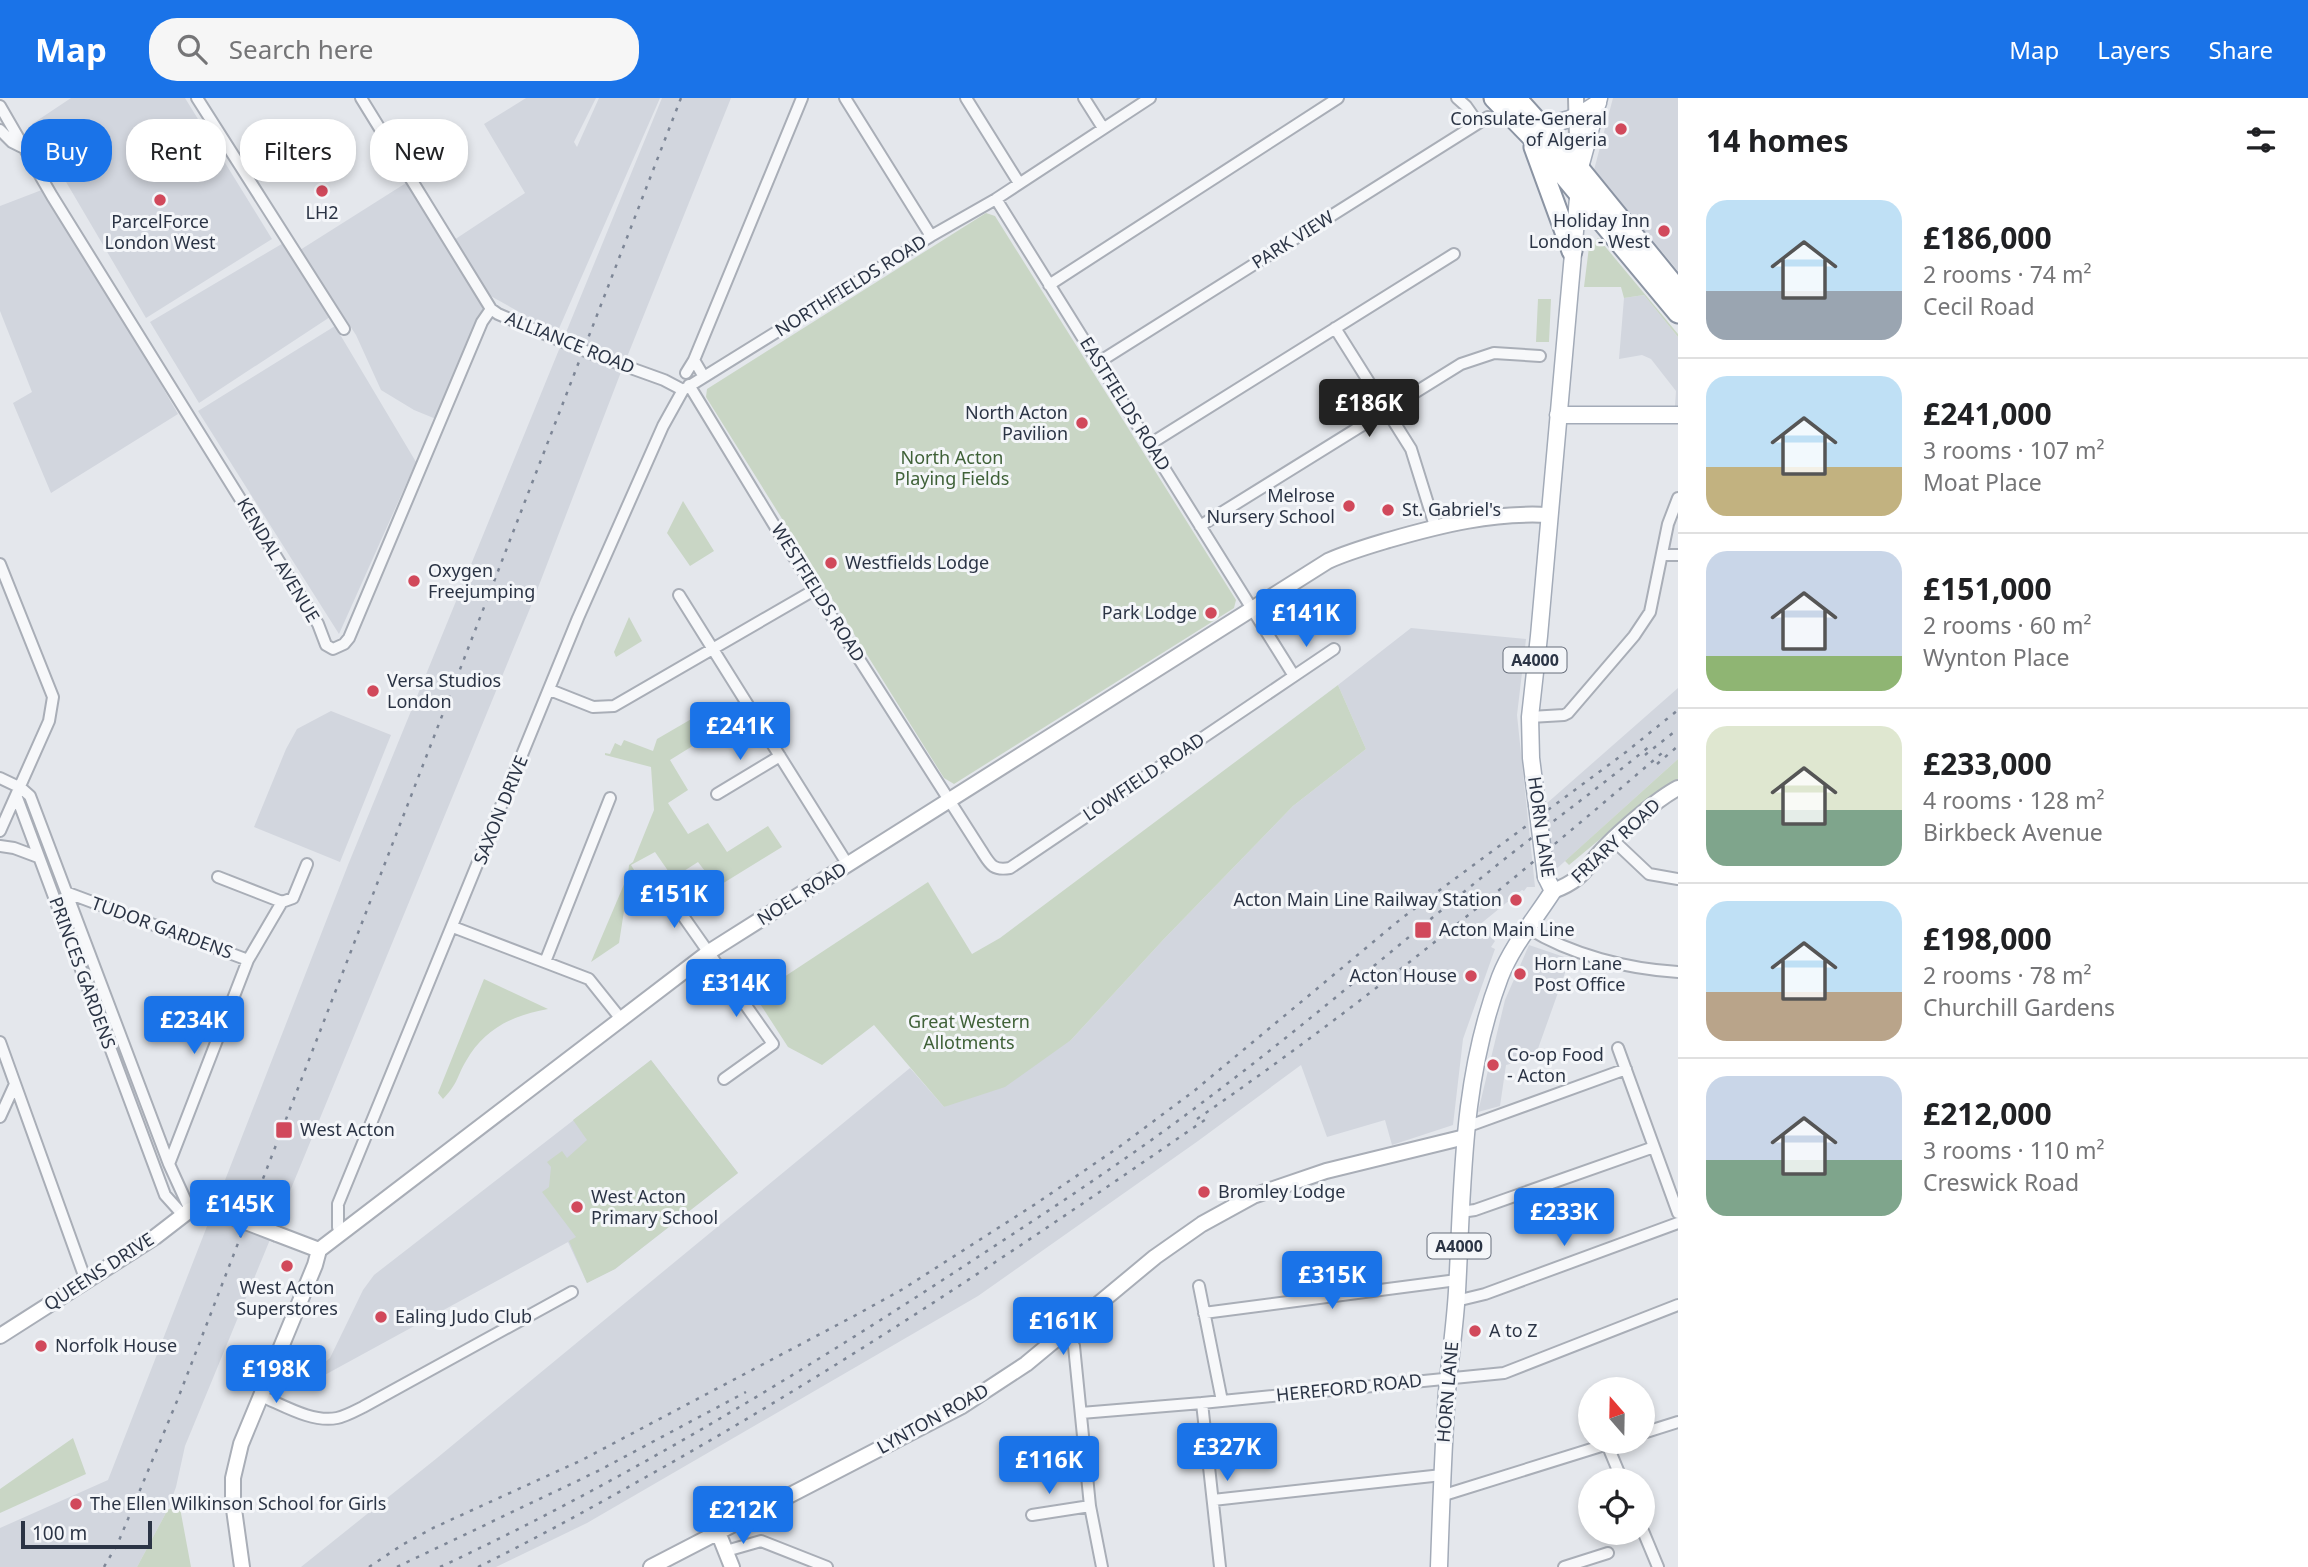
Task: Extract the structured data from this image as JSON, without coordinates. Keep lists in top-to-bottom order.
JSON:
{
  "streets": {
    "highway": ["A4000"],
    "main road": ["HORN LANE"],
    "street": [
      "PARK VIEW",
      "NORTHFIELDS ROAD",
      "ALLIANCE ROAD",
      "EASTFIELDS ROAD",
      "KENDAL AVENUE",
      "WESTFIELDS ROAD",
      "LOWFIELD ROAD",
      "SAXON DRIVE",
      "FRIARY ROAD",
      "NOEL ROAD",
      "TUDOR GARDENS",
      "PRINCES GARDENS",
      "QUEENS DRIVE",
      "HEREFORD ROAD",
      "LYNTON ROAD"
    ]
  },
  "crossings": [
    ["PARK VIEW", "EASTFIELDS ROAD"],
    ["NORTHFIELDS ROAD", "ALLIANCE ROAD"],
    ["NORTHFIELDS ROAD", "EASTFIELDS ROAD"],
    ["NORTHFIELDS ROAD", "WESTFIELDS ROAD"],
    ["NORTHFIELDS ROAD", "SAXON DRIVE"],
    ["ALLIANCE ROAD", "KENDAL AVENUE"],
    ["ALLIANCE ROAD", "WESTFIELDS ROAD"],
    ["ALLIANCE ROAD", "SAXON DRIVE"],
    ["EASTFIELDS ROAD", "NOEL ROAD"],
    ["WESTFIELDS ROAD", "LOWFIELD ROAD"],
    ["WESTFIELDS ROAD", "SAXON DRIVE"],
    ["WESTFIELDS ROAD", "NOEL ROAD"],
    ["A4000", "HORN LANE"],
    ["LOWFIELD ROAD", "NOEL ROAD"],
    ["SAXON DRIVE", "NOEL ROAD"],
    ["HORN LANE", "FRIARY ROAD"],
    ["HORN LANE", "NOEL ROAD"],
    ["HORN LANE", "HEREFORD ROAD"],
    ["HORN LANE", "LYNTON ROAD"],
    ["TUDOR GARDENS", "PRINCES GARDENS"],
    ["PRINCES GARDENS", "QUEENS DRIVE"]
  ],
  "parks": ["North Acton Playing Fields", "Great Western Allotments"],
  "places": {
    "other": [
      "Consulate-General of Algeria",
      "LH2",
      "ParcelForce London West",
      "Holiday Inn London - West",
      "North Acton Pavilion",
      "Melrose Nursery School",
      "St. Gabriel's",
      "Westfields Lodge",
      "Oxygen Freejumping",
      "Park Lodge",
      "Versa Studios London",
      "Acton Main Line Railway Station",
      "Horn Lane Post Office",
      "Acton House",
      "Co-op Food - Acton",
      "Bromley Lodge",
      "West Acton Primary School",
      "West Acton Superstores",
      "Ealing Judo Club",
      "A to Z",
      "Norfolk House",
      "The Ellen Wilkinson School for Girls"
    ],
    "transit": ["Acton Main Line", "West Acton"]
  },
  "scale_bar": "100 m",
  "north": "top",
  "page": {
    "header": "Map",
    "search": "Search here",
    "nav": ["Map", "Layers", "Share"],
    "heading": "14 homes",
    "chip": [
      "Buy",
      "Rent",
      "Filters",
      "New"
    ],
    "list": [
      {
        "name": "£186,000",
        "note": "2 rooms · 74 m² · Cecil Road"
      },
      {
        "name": "£241,000",
        "note": "3 rooms · 107 m² · Moat Place"
      },
      {
        "name": "£151,000",
        "note": "2 rooms · 60 m² · Wynton Place"
      },
      {
        "name": "£233,000",
        "note": "4 rooms · 128 m² · Birkbeck Avenue"
      },
      {
        "name": "£198,000",
        "note": "2 rooms · 78 m² · Churchill Gardens"
      },
      {
        "name": "£212,000",
        "note": "3 rooms · 110 m² · Creswick Road"
      }
    ],
    "price": [
      "£186K",
      "£141K",
      "£241K",
      "£151K",
      "£314K",
      "£234K",
      "£145K",
      "£233K",
      "£315K",
      "£161K",
      "£198K",
      "£327K",
      "£116K",
      "£212K"
    ],
    "scale": "100 m"
  }
}
